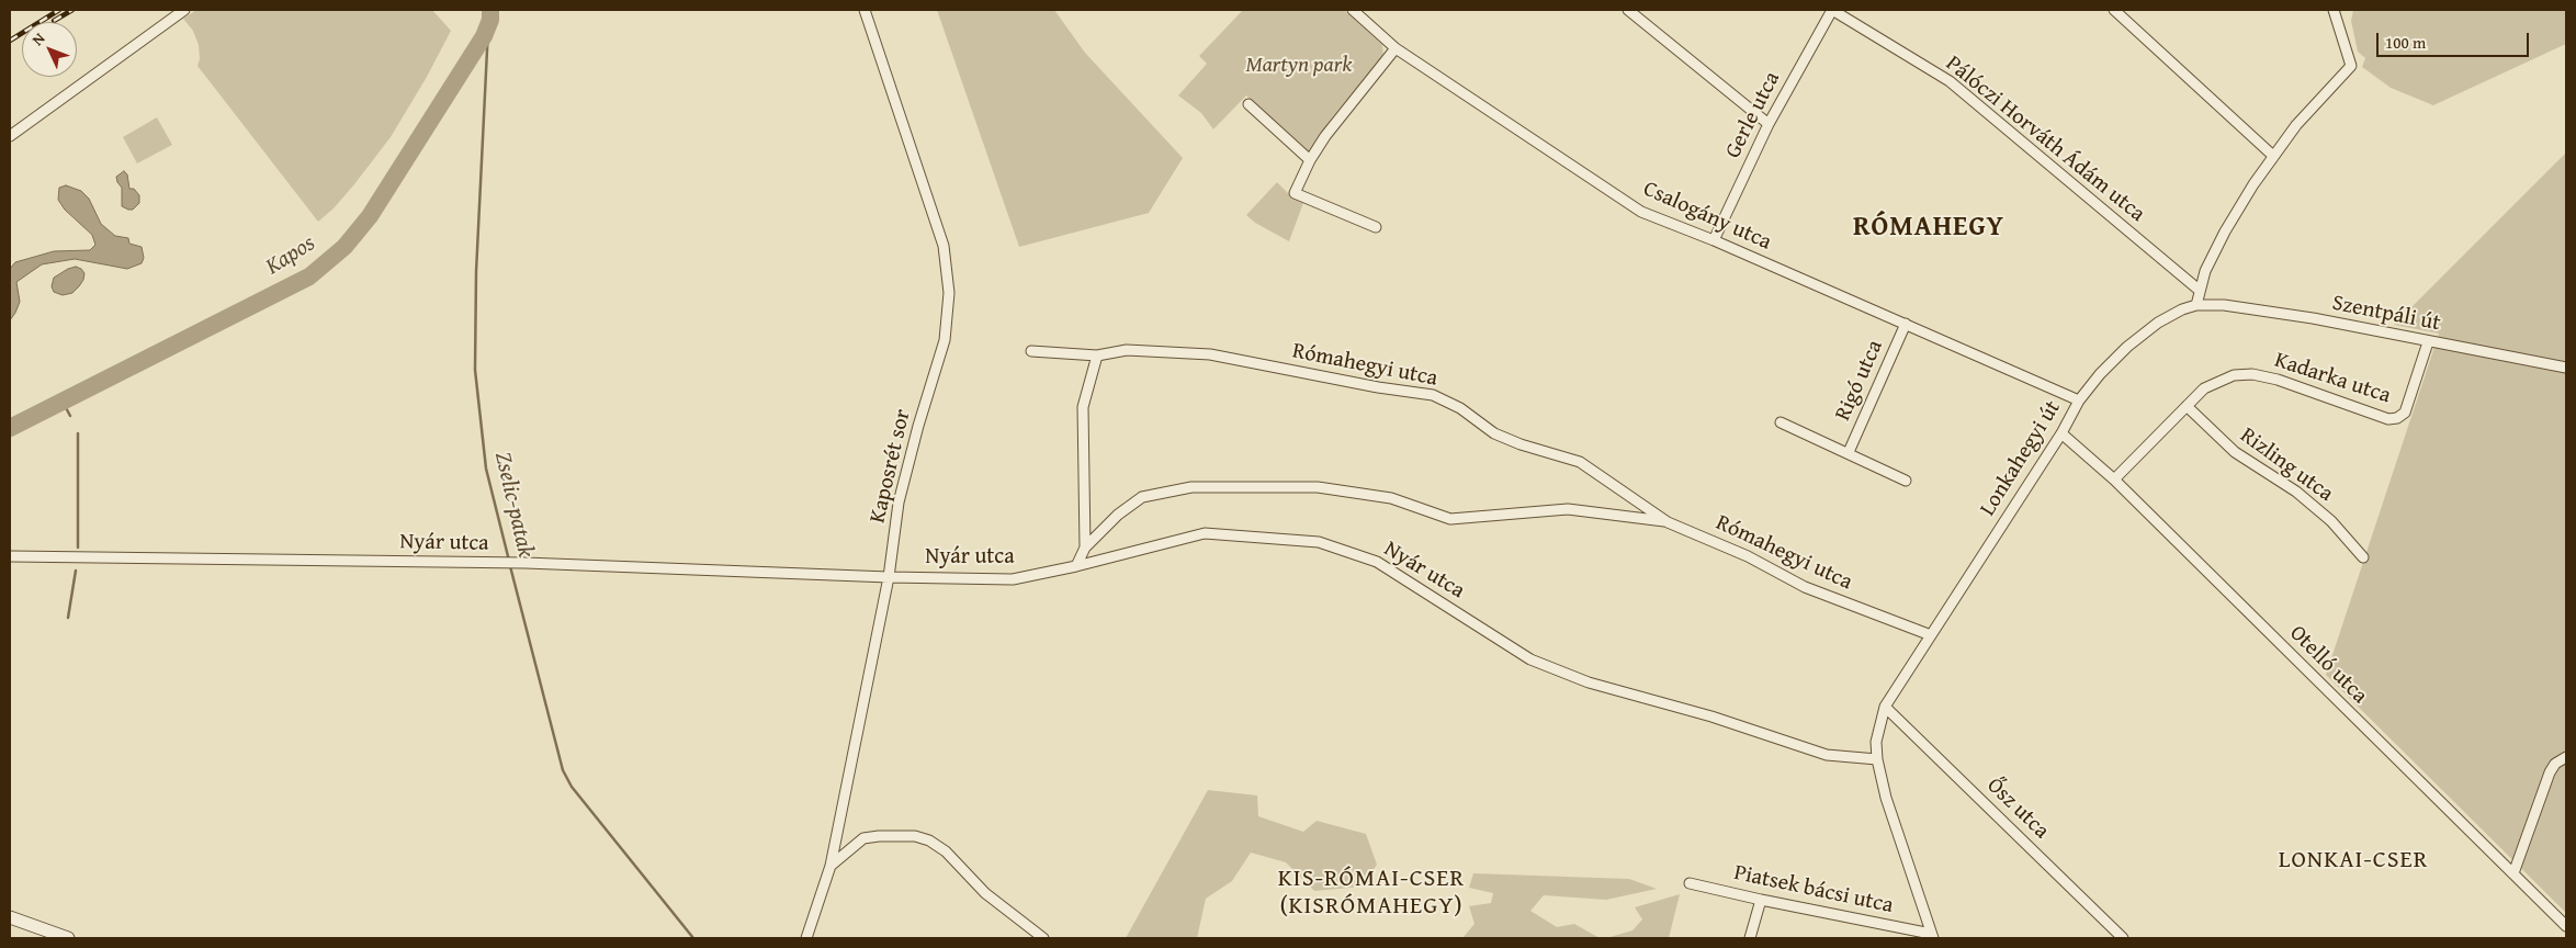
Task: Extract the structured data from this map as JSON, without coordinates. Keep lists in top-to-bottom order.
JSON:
{
  "streets": {
    "street": [
      "Gerle utca",
      "Pálóczi Horváth Ádám utca",
      "Csalogány utca",
      "Szentpáli út",
      "Rómahegyi utca",
      "Kadarka utca",
      "Rigó utca",
      "Lonkahegyi út",
      "Rizling utca",
      "Kaposrét sor",
      "Nyár utca",
      "Otelló utca",
      "Ősz utca",
      "Piatsek bácsi utca"
    ]
  },
  "crossings": [
    ["Gerle utca", "Pálóczi Horváth Ádám utca"],
    ["Gerle utca", "Csalogány utca"],
    ["Csalogány utca", "Rigó utca"],
    ["Csalogány utca", "Lonkahegyi út"],
    ["Szentpáli út", "Kadarka utca"],
    ["Szentpáli út", "Lonkahegyi út"],
    ["Rómahegyi utca", "Lonkahegyi út"],
    ["Kadarka utca", "Rizling utca"],
    ["Kadarka utca", "Otelló utca"],
    ["Lonkahegyi út", "Nyár utca"],
    ["Lonkahegyi út", "Otelló utca"],
    ["Lonkahegyi út", "Ősz utca"],
    ["Lonkahegyi út", "Piatsek bácsi utca"],
    ["Kaposrét sor", "Nyár utca"]
  ],
  "districts": ["RÓMAHEGY", "LONKAI-CSER", "KIS-RÓMAI-CSER (KISRÓMAHEGY)"],
  "water": ["Kapos", "Zselic-patak"],
  "parks": ["Martyn park"],
  "scale_bar": "100 m",
  "north": "top left"
}
